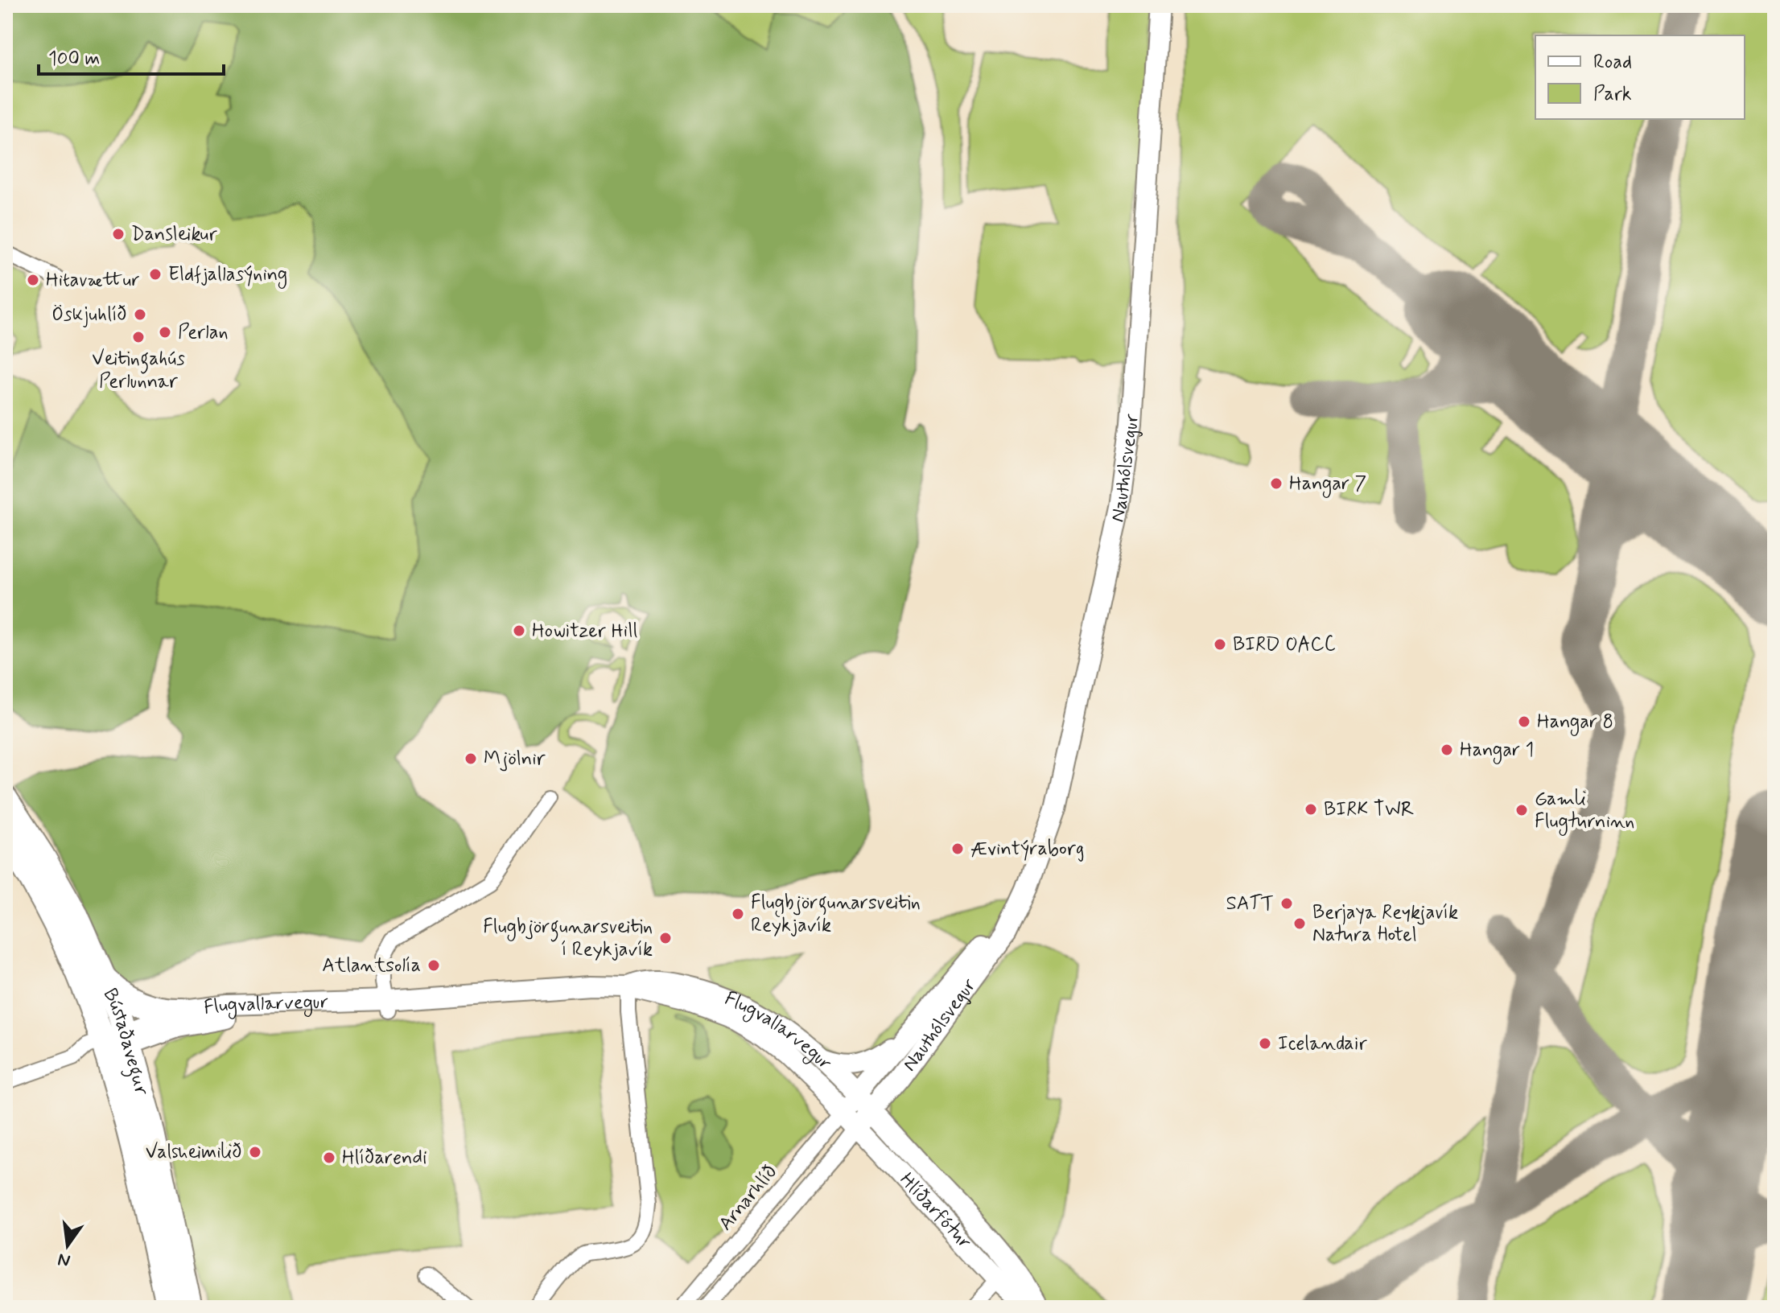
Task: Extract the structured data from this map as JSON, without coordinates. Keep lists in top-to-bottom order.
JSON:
{
  "streets": {
    "main road": ["Bústaðavegur"],
    "street": [
      "Nauthólsvegur",
      "Flugvallarvegur",
      "Arnarhlíð",
      "Hlíðarfótur"
    ]
  },
  "crossings": [
    ["Nauthólsvegur", "Flugvallarvegur"],
    ["Nauthólsvegur", "Arnarhlíð"],
    ["Nauthólsvegur", "Hlíðarfótur"],
    ["Flugvallarvegur", "Bústaðavegur"],
    ["Flugvallarvegur", "Arnarhlíð"],
    ["Flugvallarvegur", "Hlíðarfótur"],
    ["Arnarhlíð", "Hlíðarfótur"]
  ],
  "places": [
    "Dansleikur",
    "Eldfjallasýning",
    "Hitavættur",
    "Öskjuhlíð",
    "Perlan",
    "Veitingahús Perlunnar",
    "Hangar 7",
    "Howitzer Hill",
    "BIRD OACC",
    "Hangar 8",
    "Hangar 1",
    "Mjölnir",
    "BIRK TWR",
    "Gamli Flugturninn",
    "Ævintýraborg",
    "SATT",
    "Flugbjörgunarsveitin Reykjavík",
    "Berjaya Reykjavík Natura Hotel",
    "Flugbjörgunarsveitin í Reykjavík",
    "Atlantsolía",
    "Icelandair",
    "Valsheimilið",
    "Hlíðarendi"
  ],
  "legend": ["Road", "Park"],
  "scale_bar": "100 m",
  "north": "bottom"
}
